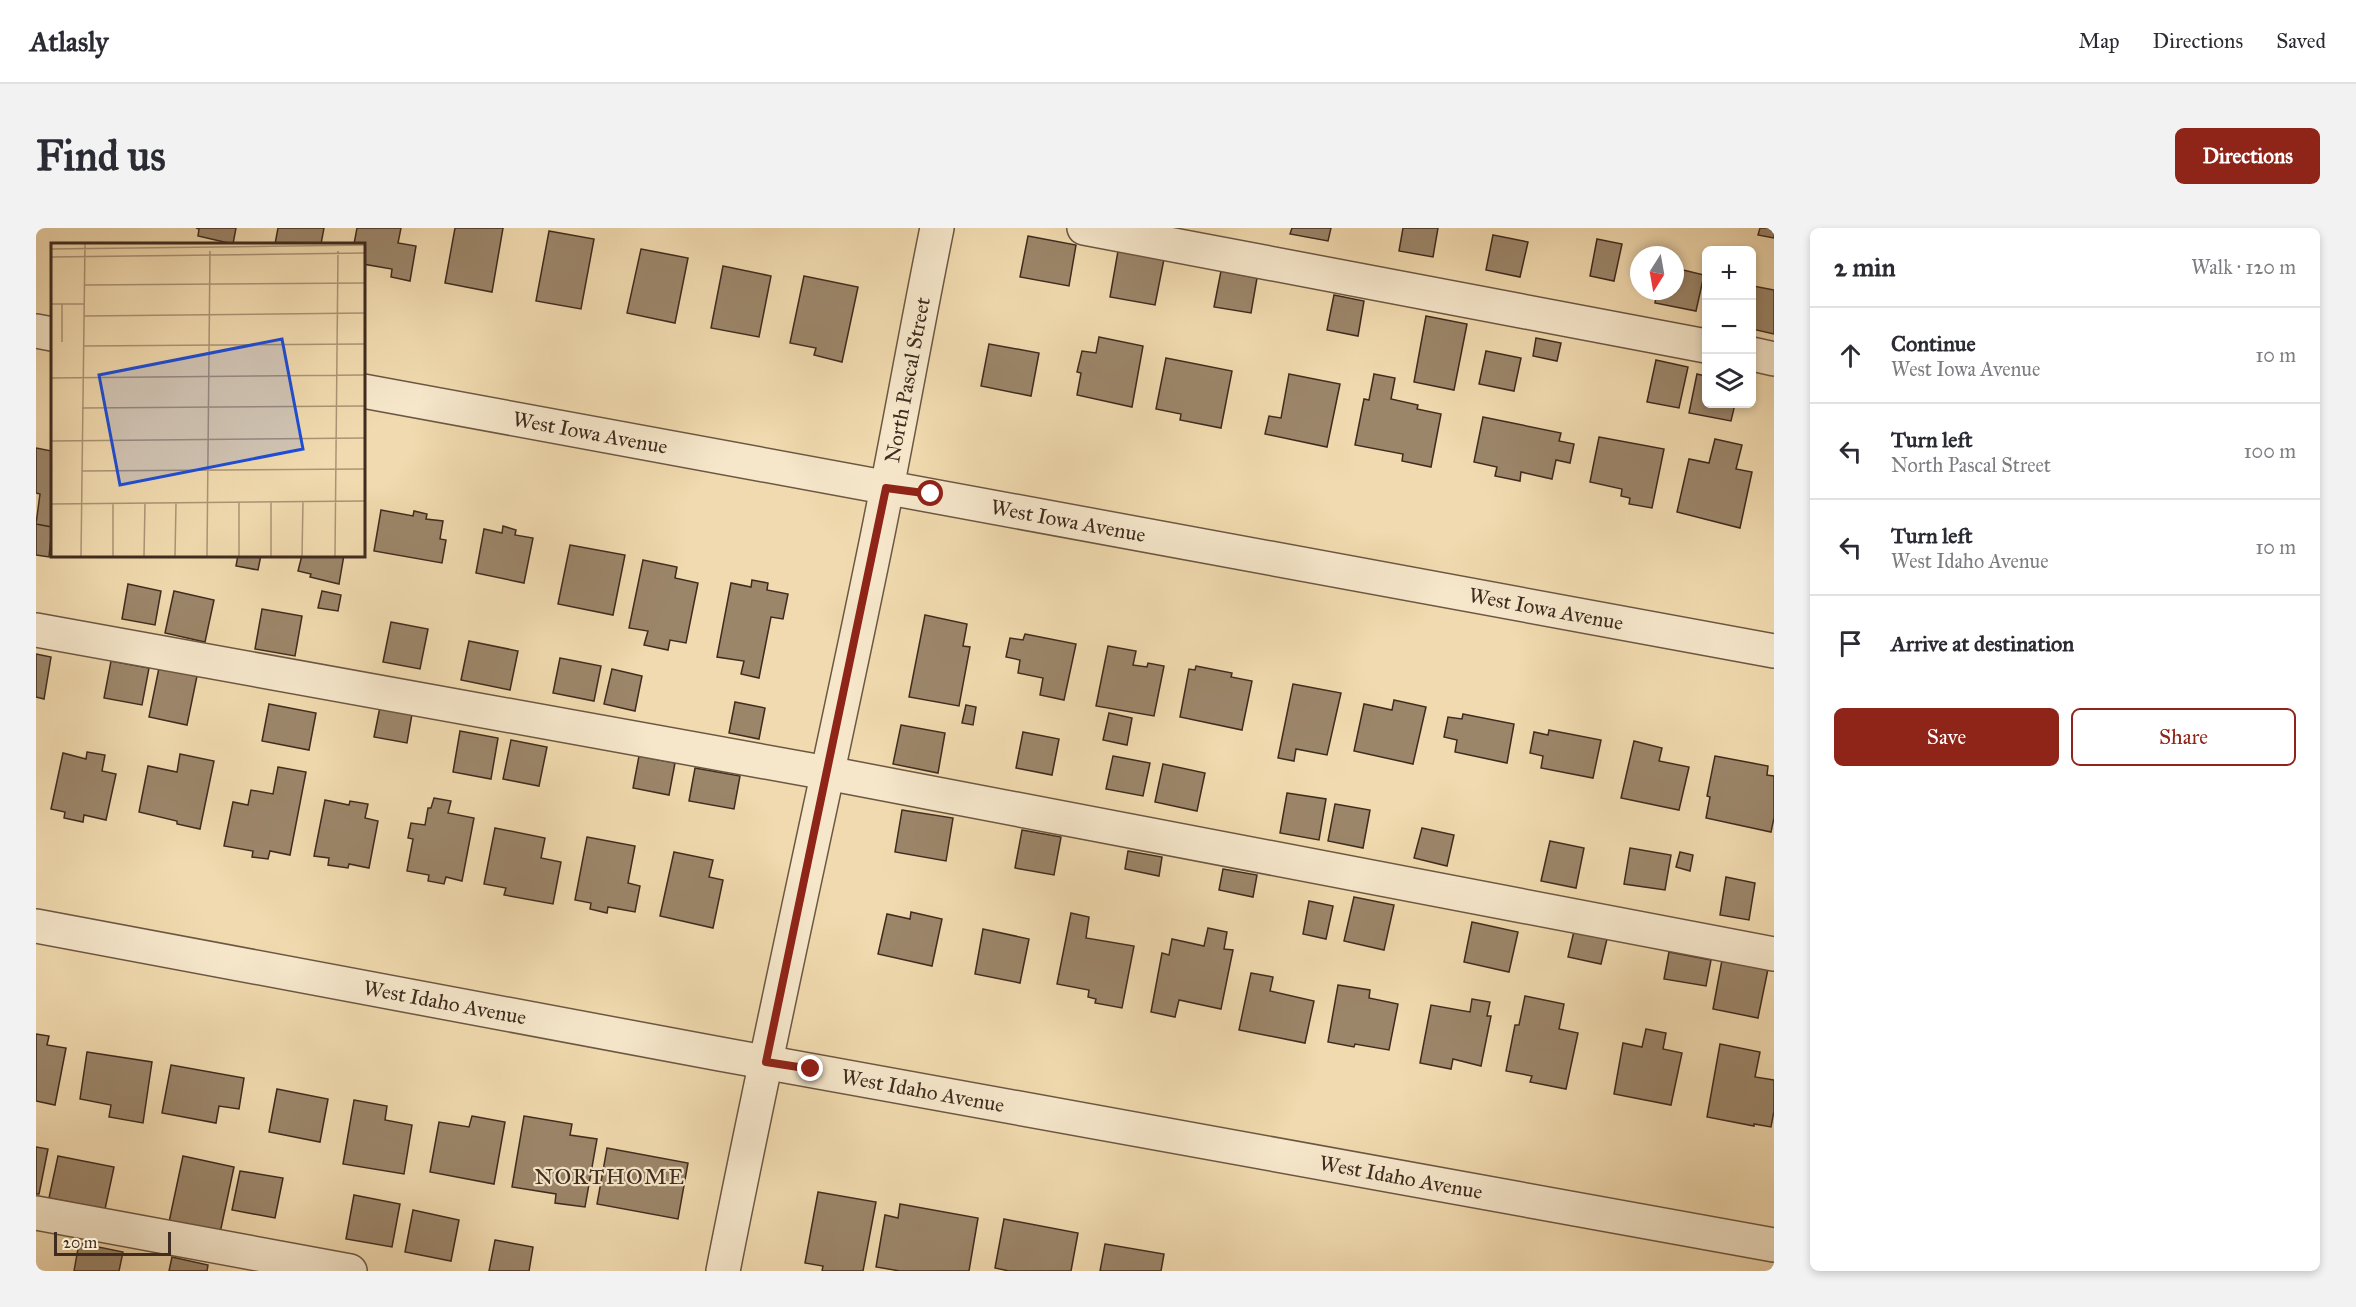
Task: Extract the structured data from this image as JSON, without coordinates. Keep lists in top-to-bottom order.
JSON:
{
  "streets": {
    "street": ["North Pascal Street", "West Iowa Avenue", "West Idaho Avenue"]
  },
  "crossings": [
    ["North Pascal Street", "West Iowa Avenue"],
    ["North Pascal Street", "West Idaho Avenue"]
  ],
  "districts": ["NORTHOME"],
  "scale_bar": "20 m",
  "north": "bottom",
  "page": {
    "header": "Atlasly",
    "nav": ["Map", "Directions", "Saved"],
    "buttons": [
      "Directions",
      ["Save", "Share"]
    ],
    "title": "Find us",
    "heading": ["2 min", "Walk · 120 m"],
    "map_buttons": ["+", "−"],
    "list": [
      ["Continue", "West Iowa Avenue", "10 m"],
      ["Turn left", "North Pascal Street", "100 m"],
      ["Turn left", "West Idaho Avenue", "10 m"],
      "Arrive at destination"
    ],
    "scale": "20 m"
  }
}
